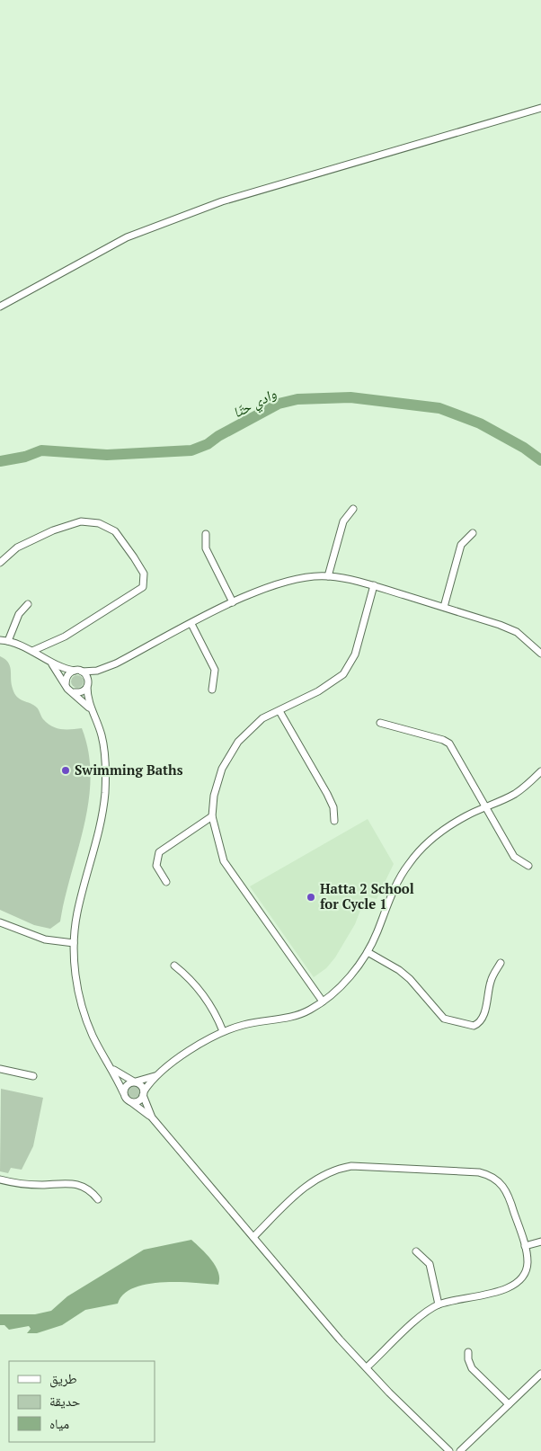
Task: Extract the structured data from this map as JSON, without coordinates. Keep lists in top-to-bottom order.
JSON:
{
  "water": ["وادي حتّا"],
  "places": ["Swimming Baths", "Hatta 2 School for Cycle 1"],
  "legend": ["طريق", "حديقة", "مياه"]
}
